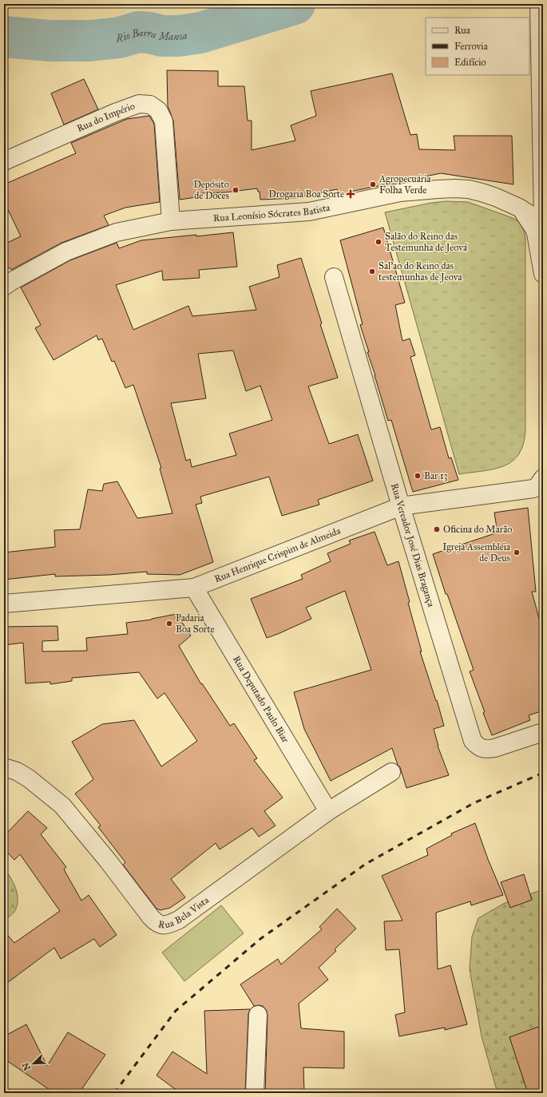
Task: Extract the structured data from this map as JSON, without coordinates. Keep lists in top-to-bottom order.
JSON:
{
  "streets": {
    "street": [
      "Rua do Império",
      "Rua Leonísio Sócrates Batista",
      "Rua Vereador José Dias Bragança",
      "Rua Henrique Crispim de Almeida",
      "Rua Deputado Paulo Biar",
      "Rua Bela Vista"
    ]
  },
  "crossings": [
    ["Rua do Império", "Rua Leonísio Sócrates Batista"],
    ["Rua Vereador José Dias Bragança", "Rua Henrique Crispim de Almeida"],
    ["Rua Henrique Crispim de Almeida", "Rua Deputado Paulo Biar"],
    ["Rua Deputado Paulo Biar", "Rua Bela Vista"]
  ],
  "water": ["Rio Barra Mansa"],
  "places": {
    "other": [
      "Agropecuária Folha Verde",
      "Depósito de Doces",
      "Salão do Reino das Testemunha de Jeová",
      "Sal'ao do Reino das testemunhas de Jeova",
      "Bar 13",
      "Oficina do Marão",
      "Igreja Assembléia de Deus",
      "Padaria Boa Sorte"
    ],
    "health": ["Drogaria Boa Sorte"]
  },
  "legend": ["Rua", "Ferrovia", "Edifício"],
  "north": "bottom left"
}
